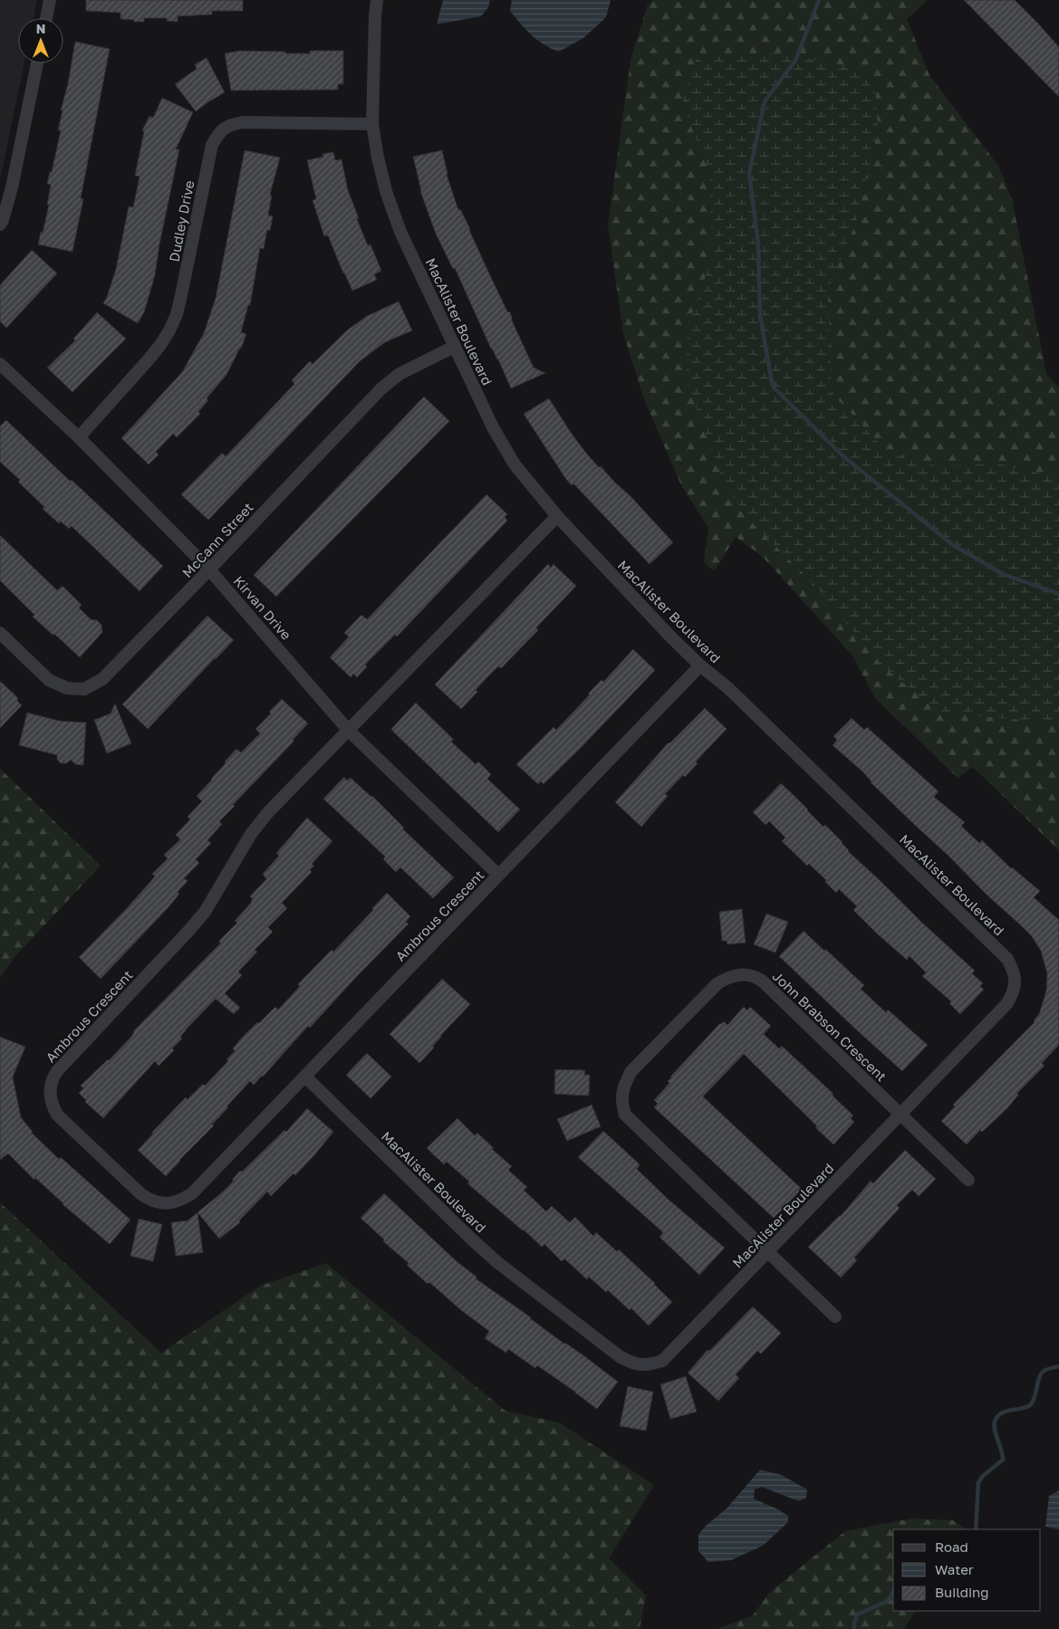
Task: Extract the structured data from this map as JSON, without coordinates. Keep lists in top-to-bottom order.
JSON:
{
  "streets": {
    "street": [
      "Dudley Drive",
      "MacAlister Boulevard",
      "McCann Street",
      "Kirvan Drive",
      "Ambrous Crescent",
      "John Brabson Crescent"
    ]
  },
  "crossings": [
    ["Dudley Drive", "MacAlister Boulevard"],
    ["Dudley Drive", "Kirvan Drive"],
    ["MacAlister Boulevard", "McCann Street"],
    ["MacAlister Boulevard", "Ambrous Crescent"],
    ["MacAlister Boulevard", "John Brabson Crescent"],
    ["McCann Street", "Kirvan Drive"],
    ["Kirvan Drive", "Ambrous Crescent"]
  ],
  "legend": ["Road", "Water", "Building"],
  "north": "top"
}
